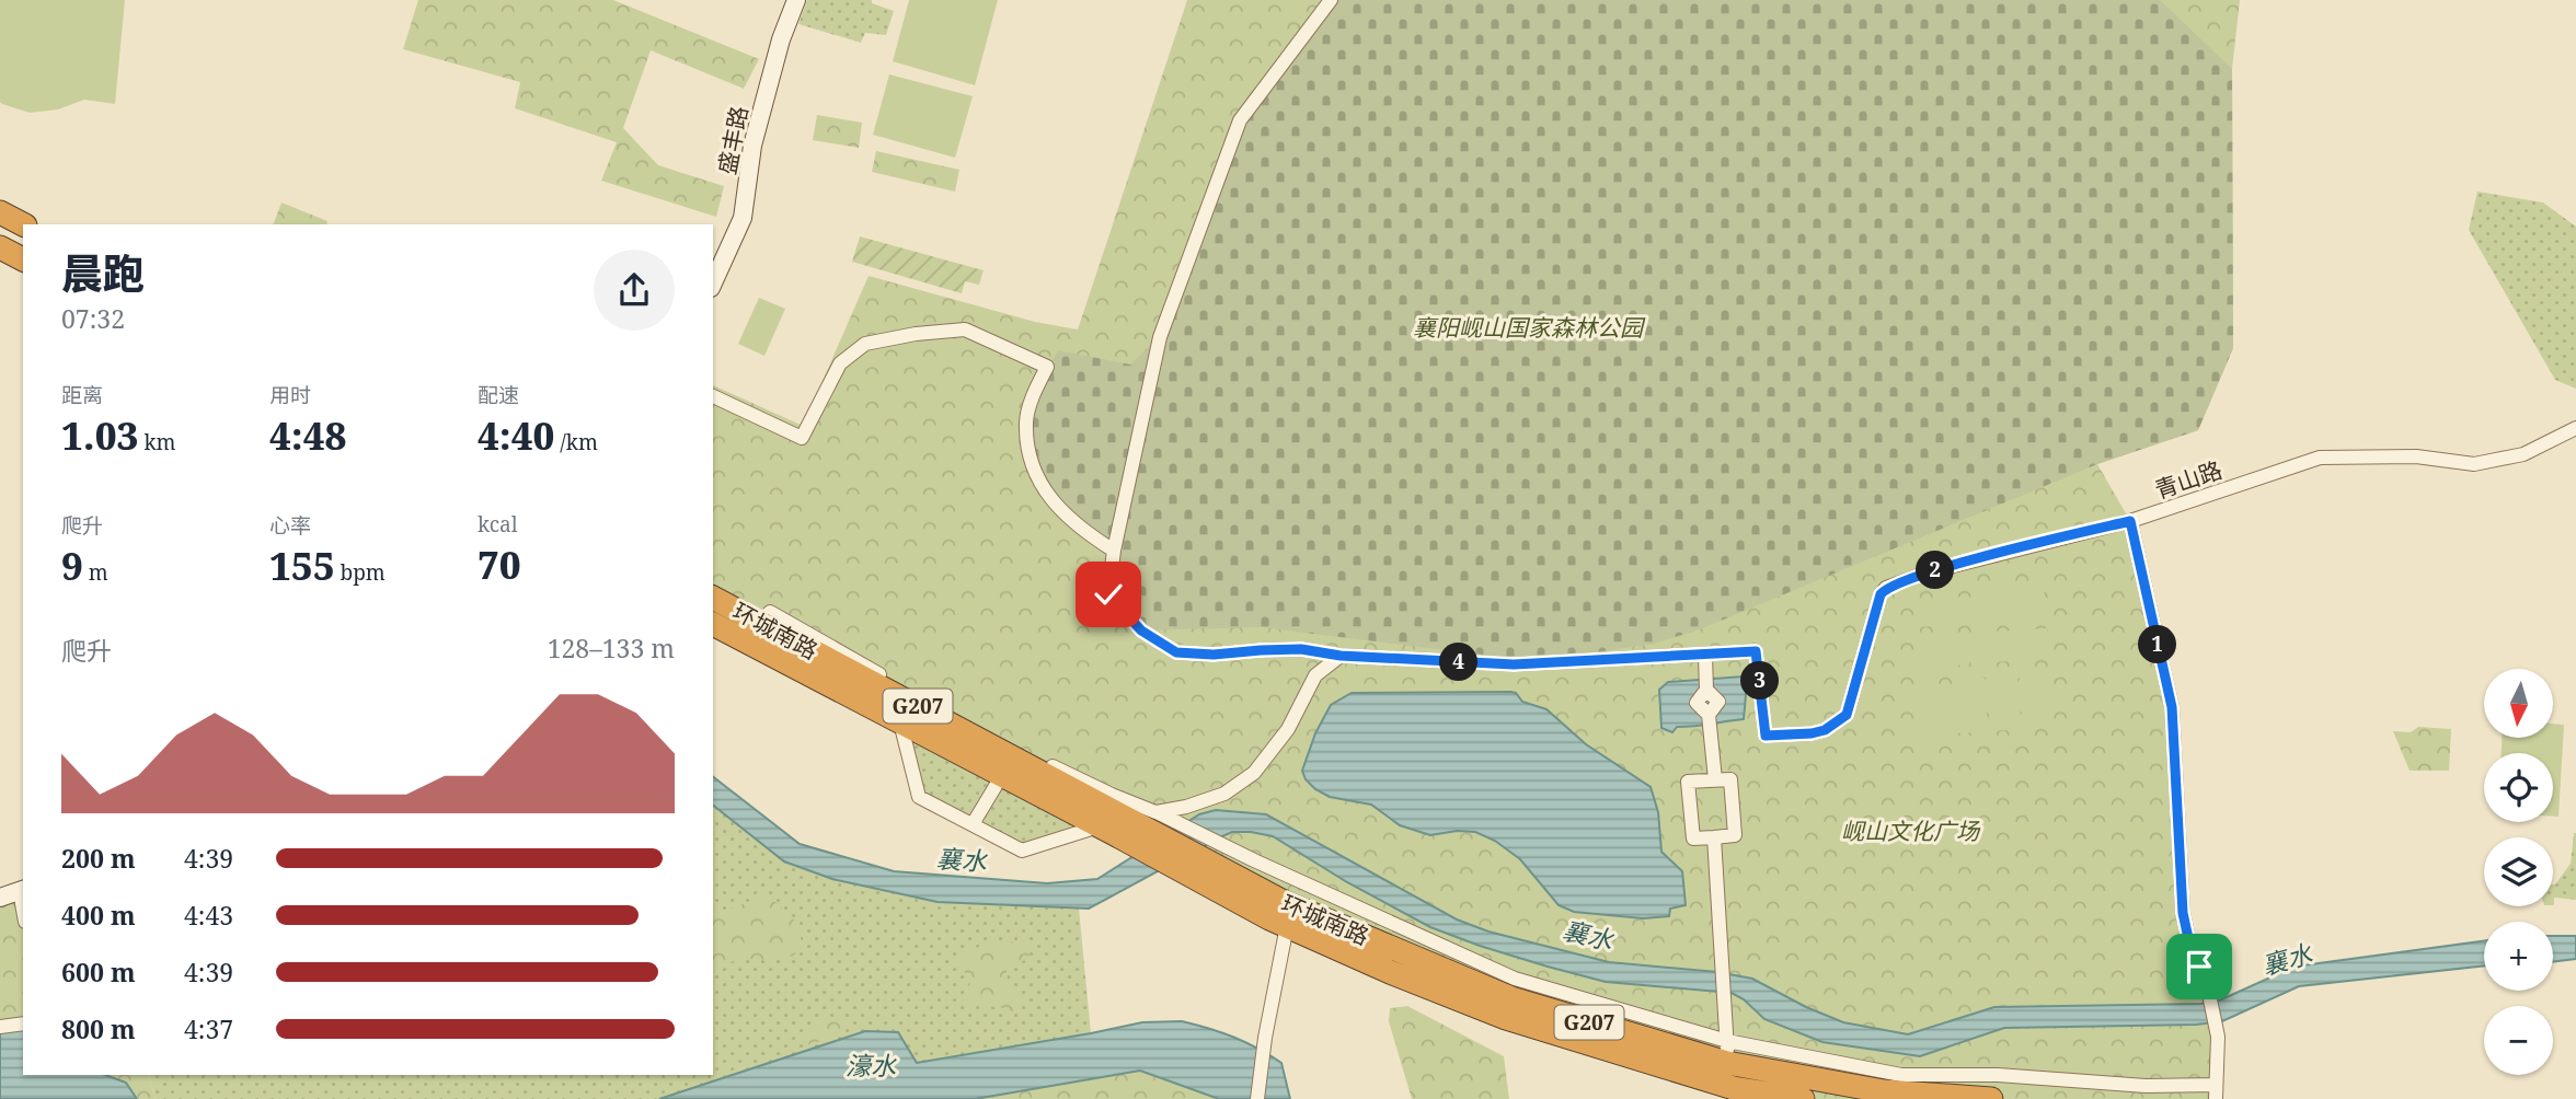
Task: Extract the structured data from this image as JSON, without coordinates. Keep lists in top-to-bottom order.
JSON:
{
  "streets": {
    "highway": ["环城南路", "G207"],
    "street": ["盛丰路", "青山路"]
  },
  "water": ["襄水", "濠水"],
  "parks": ["襄阳岘山国家森林公园", "岘山文化广场"],
  "north": "bottom",
  "page": {
    "heading": ["晨跑", "07:32"],
    "stats": [
      ["距离", "1.03 km"],
      ["用时", "4:48"],
      ["配速", "4:40 /km"],
      ["爬升", "9 m"],
      ["心率", "155 bpm"],
      ["kcal", "70"]
    ],
    "pins": [
      "2",
      "1",
      "4",
      "3"
    ],
    "chart": ["爬升", "128–133 m"],
    "map_buttons": ["+", "−"],
    "list": [
      {
        "name": "200 m",
        "note": "4:39"
      },
      {
        "name": "400 m",
        "note": "4:43"
      },
      {
        "name": "600 m",
        "note": "4:39"
      },
      {
        "name": "800 m",
        "note": "4:37"
      }
    ]
  }
}
